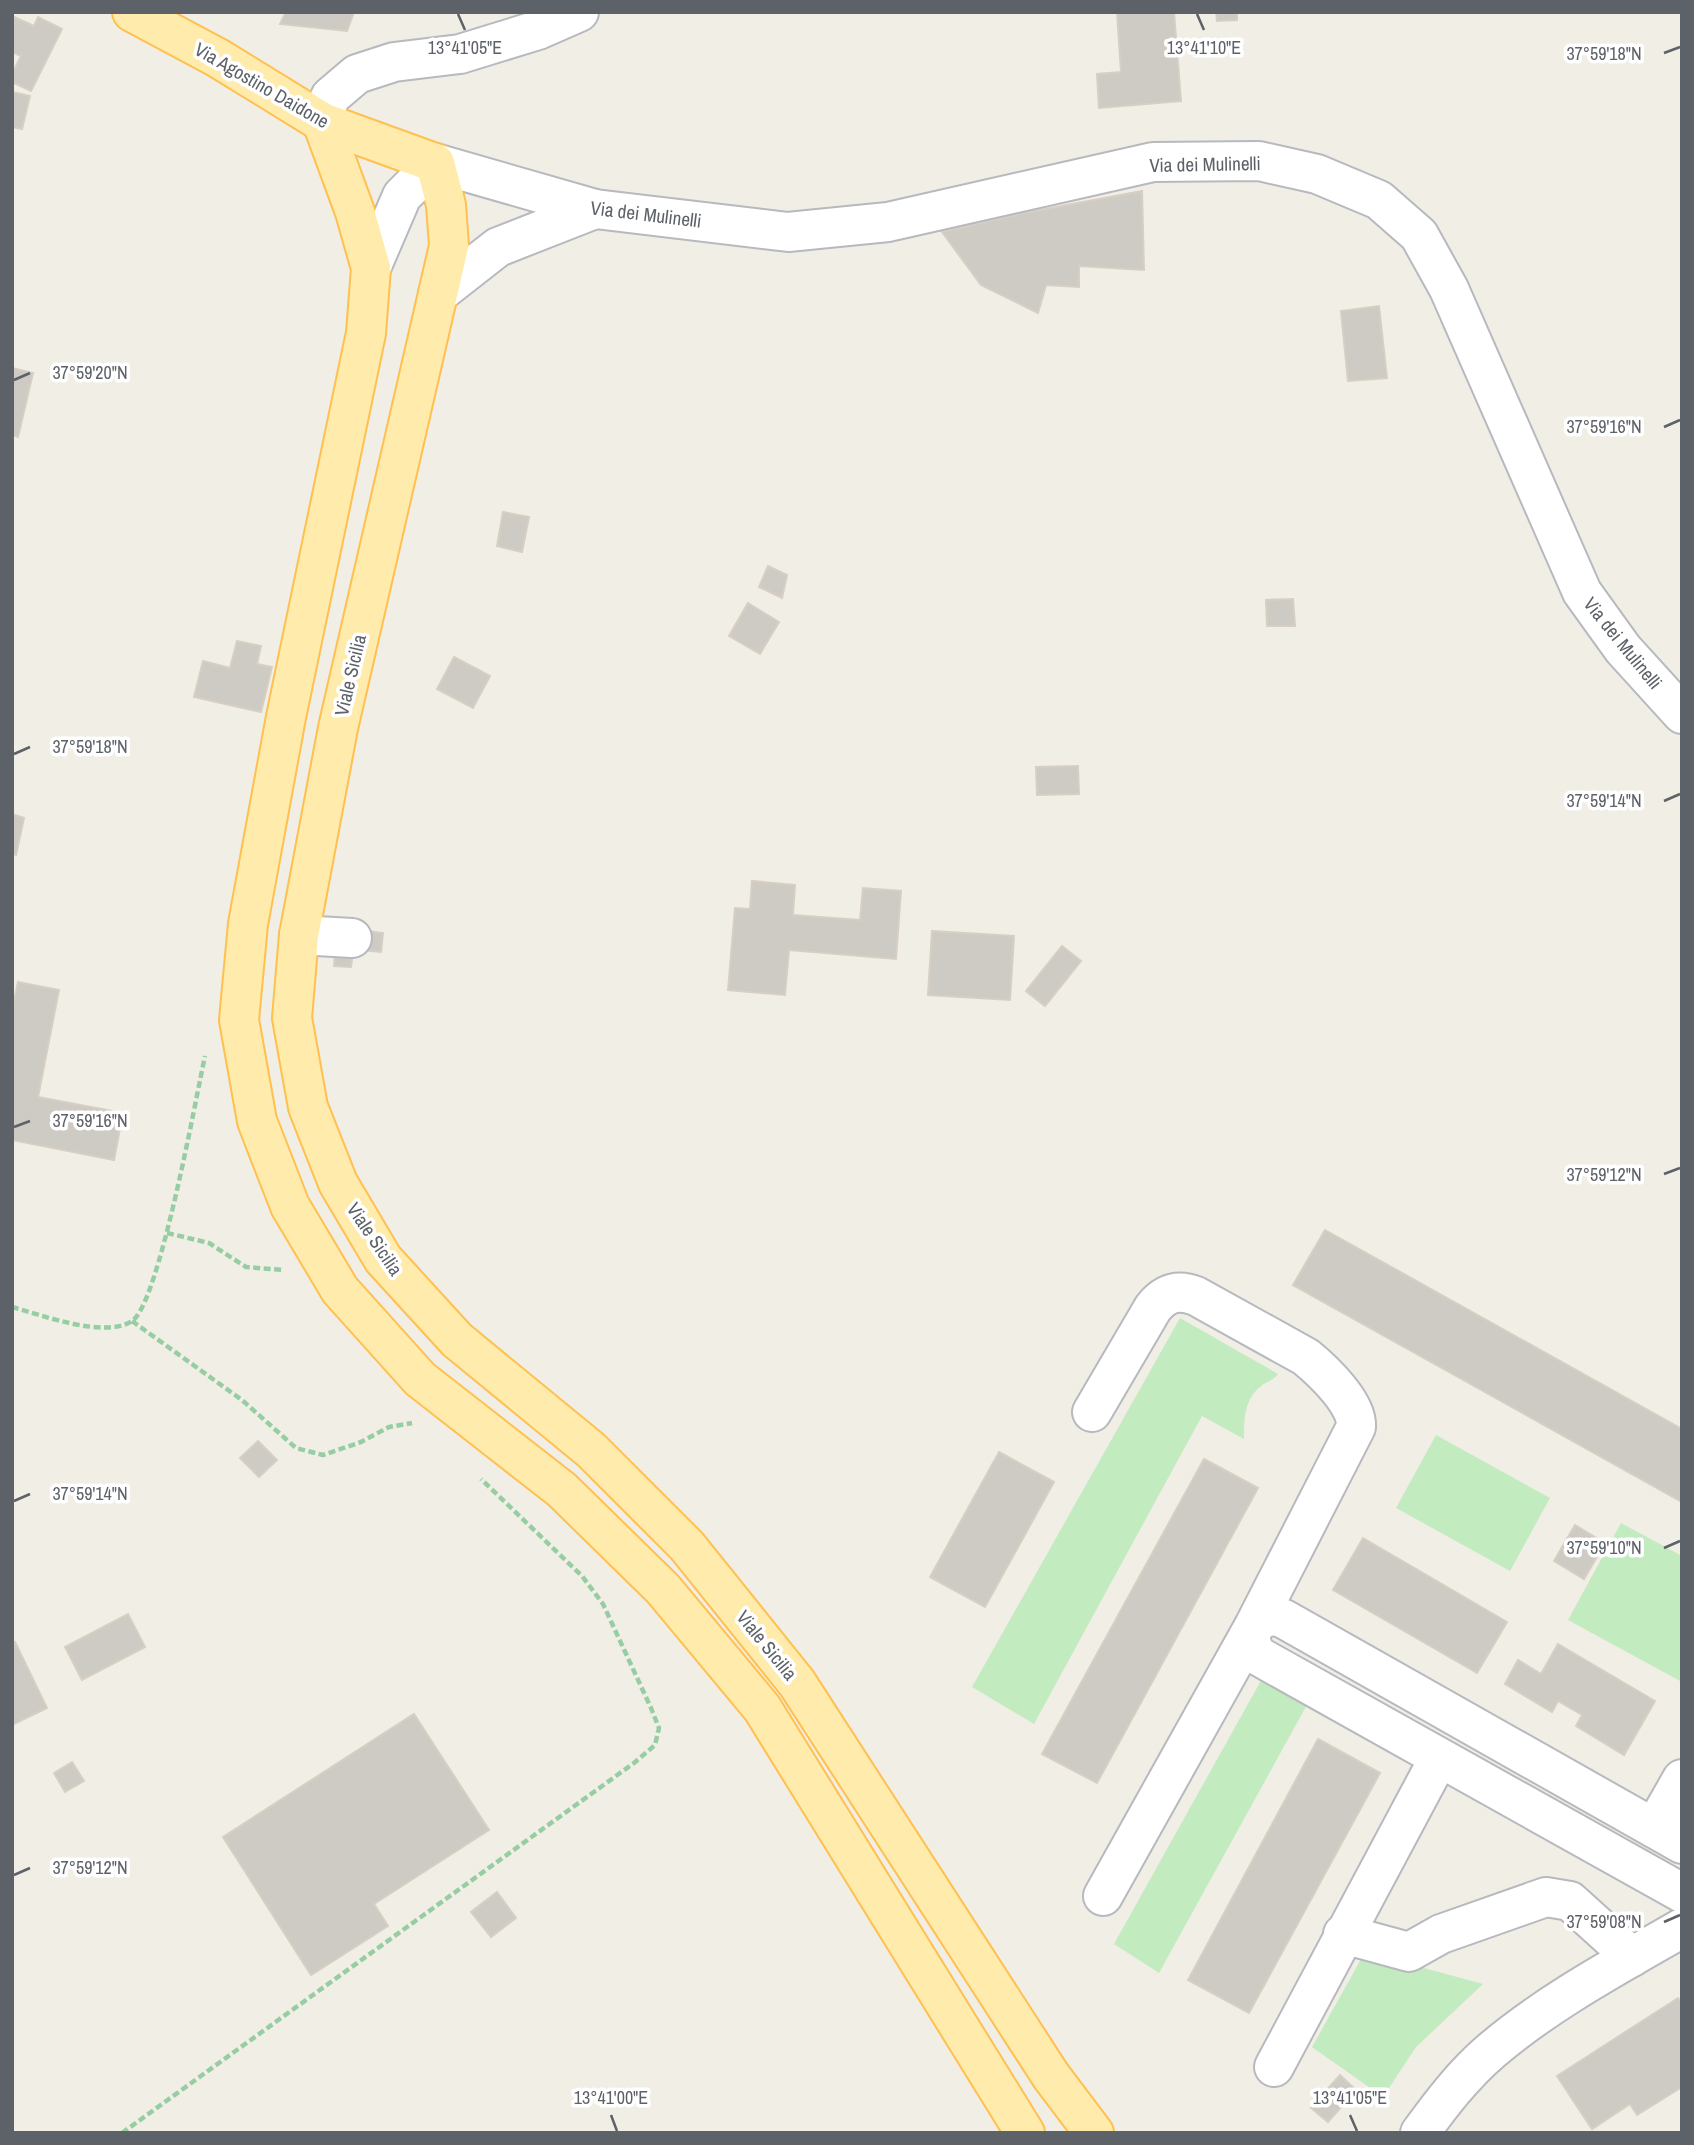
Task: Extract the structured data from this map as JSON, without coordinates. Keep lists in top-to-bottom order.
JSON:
{
  "streets": {
    "main road": ["Via Agostino Daidone", "Viale Sicilia"],
    "street": ["Via dei Mulinelli"]
  },
  "crossings": [
    ["Via Agostino Daidone", "Via dei Mulinelli"],
    ["Via Agostino Daidone", "Viale Sicilia"],
    ["Via dei Mulinelli", "Viale Sicilia"]
  ],
  "coordinates": [
    "13°41'05\"E",
    "13°41'10\"E",
    "37°59'18\"N",
    "37°59'20\"N",
    "37°59'16\"N",
    "37°59'14\"N",
    "37°59'12\"N",
    "37°59'10\"N",
    "37°59'08\"N",
    "13°41'00\"E"
  ]
}
